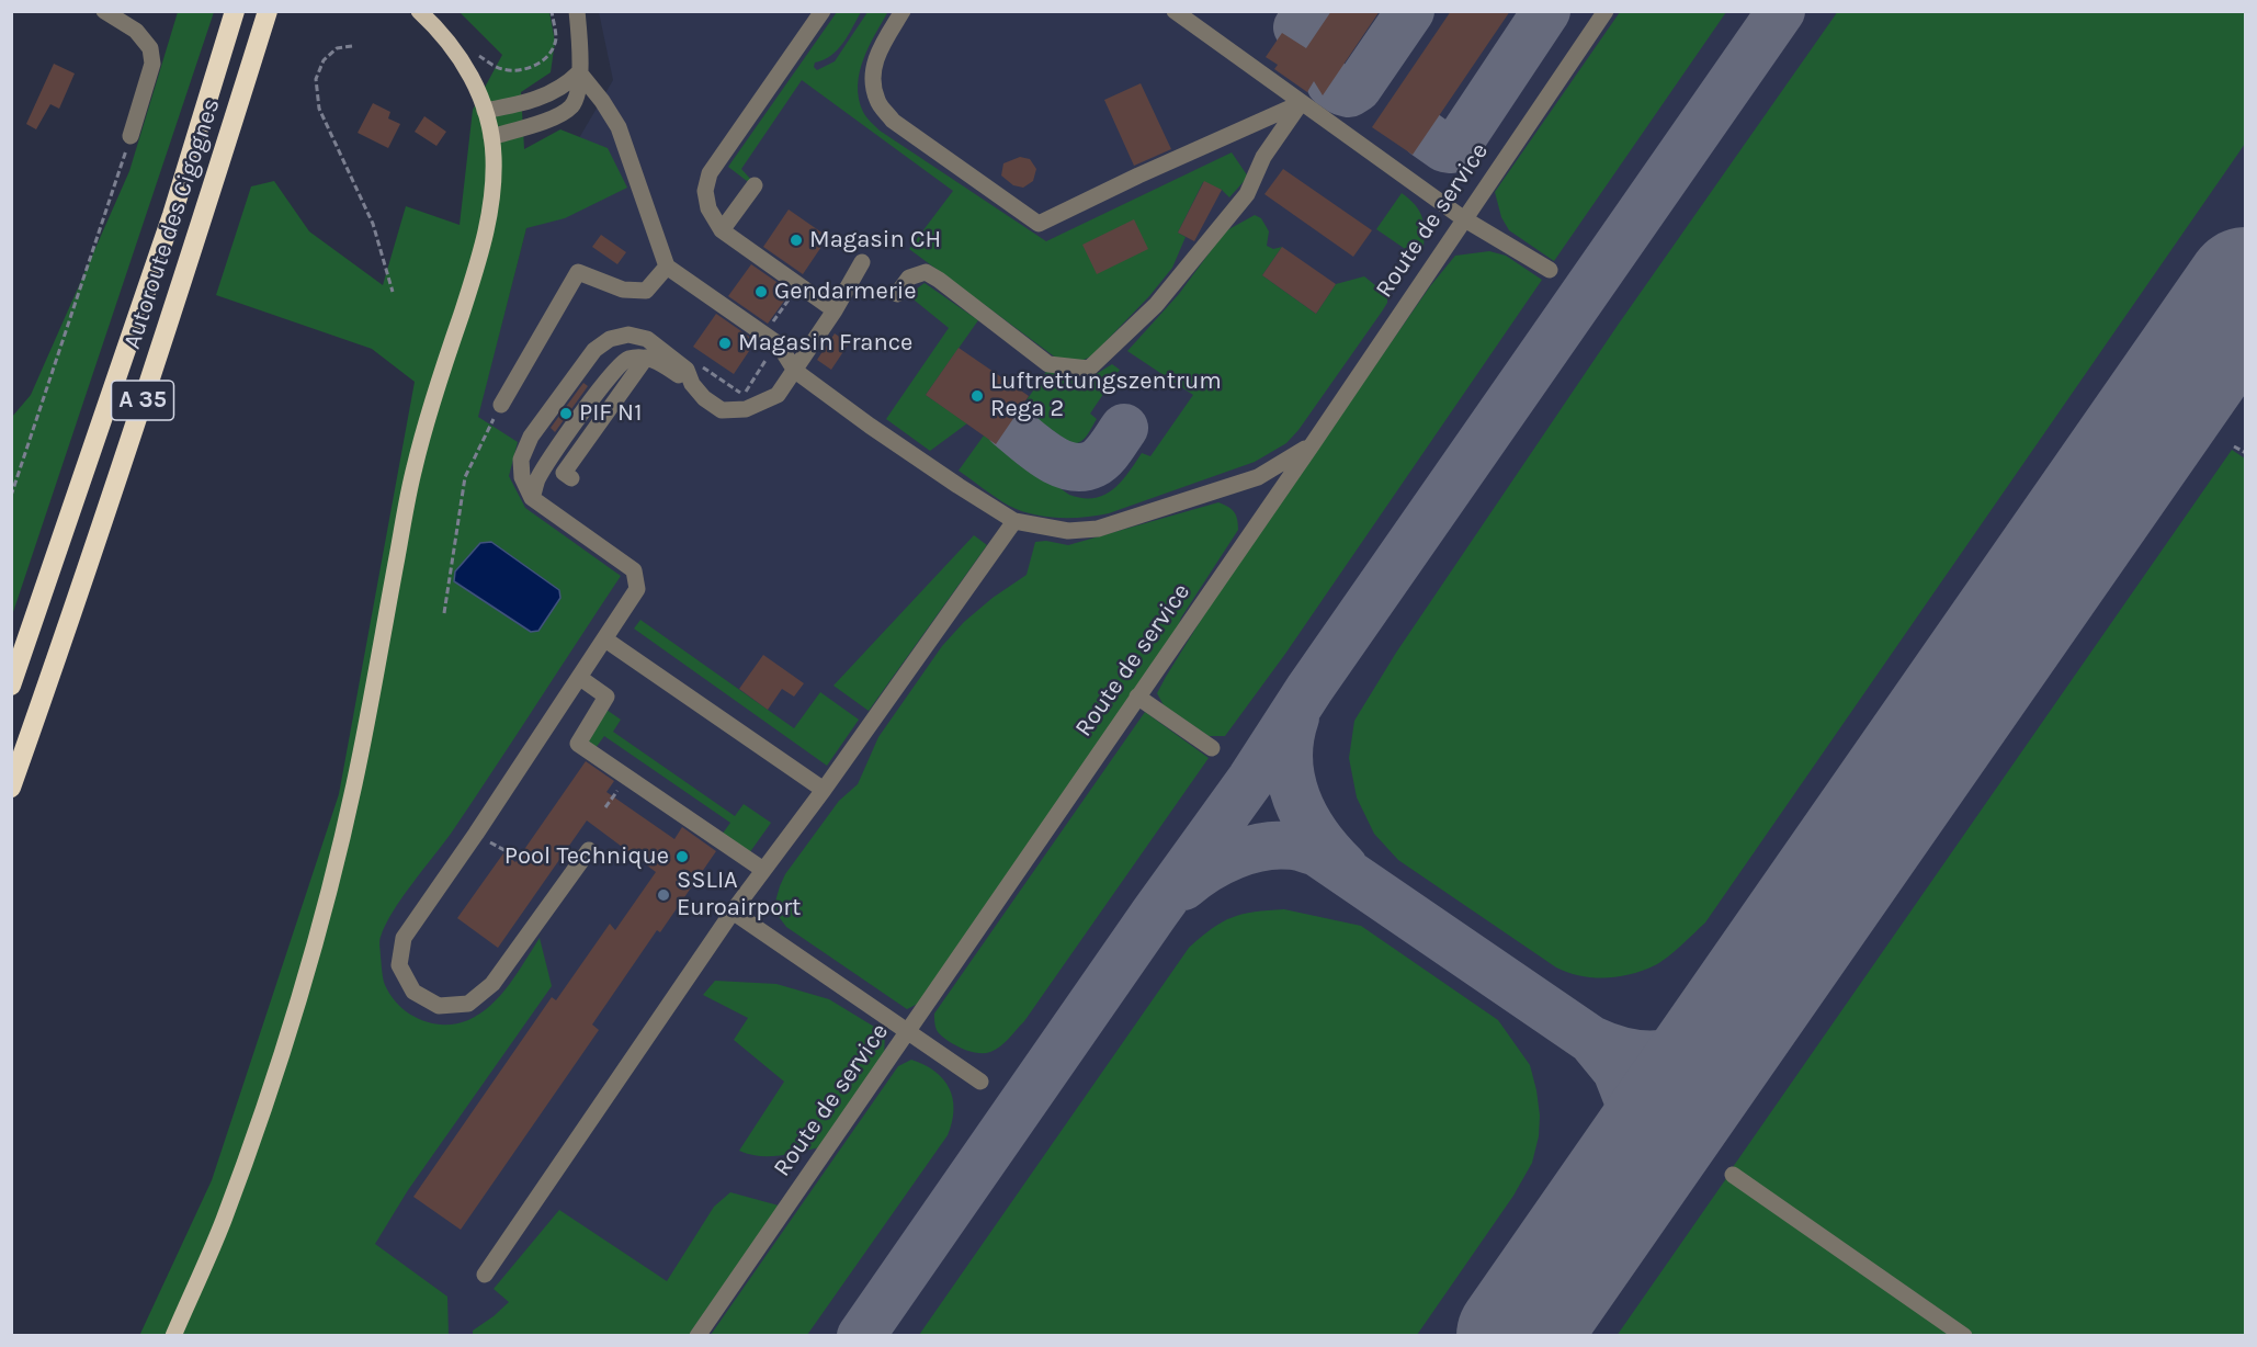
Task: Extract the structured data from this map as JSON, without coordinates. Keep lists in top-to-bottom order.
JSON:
{
  "streets": {
    "highway": ["Autoroute des Cigognes", "A 35"],
    "street": ["Route de service"]
  },
  "places": [
    "Magasin CH",
    "Gendarmerie",
    "Magasin France",
    "Luftrettungszentrum Rega 2",
    "PIF N1",
    "Pool Technique",
    "SSLIA Euroairport"
  ]
}
